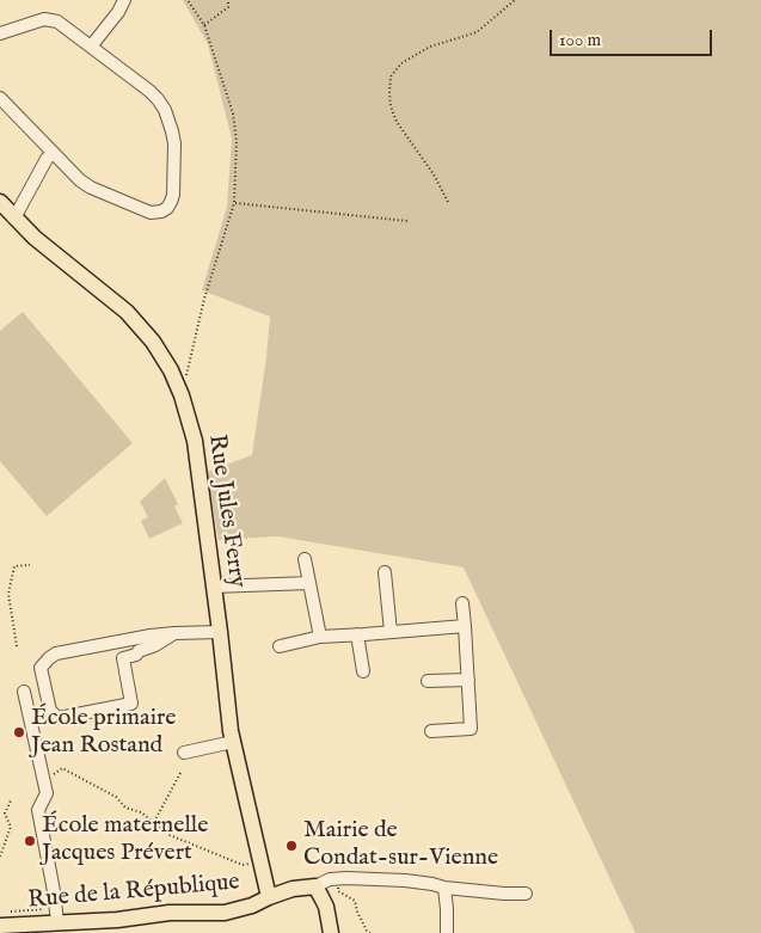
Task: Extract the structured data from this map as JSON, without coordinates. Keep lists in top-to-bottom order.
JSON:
{
  "streets": {
    "main road": ["Rue Jules Ferry", "Rue de la République"]
  },
  "crossings": [
    ["Rue Jules Ferry", "Rue de la République"]
  ],
  "places": ["École primaire Jean Rostand", "École maternelle Jacques Prévert", "Mairie de Condat-sur-Vienne"],
  "scale_bar": "100 m"
}
